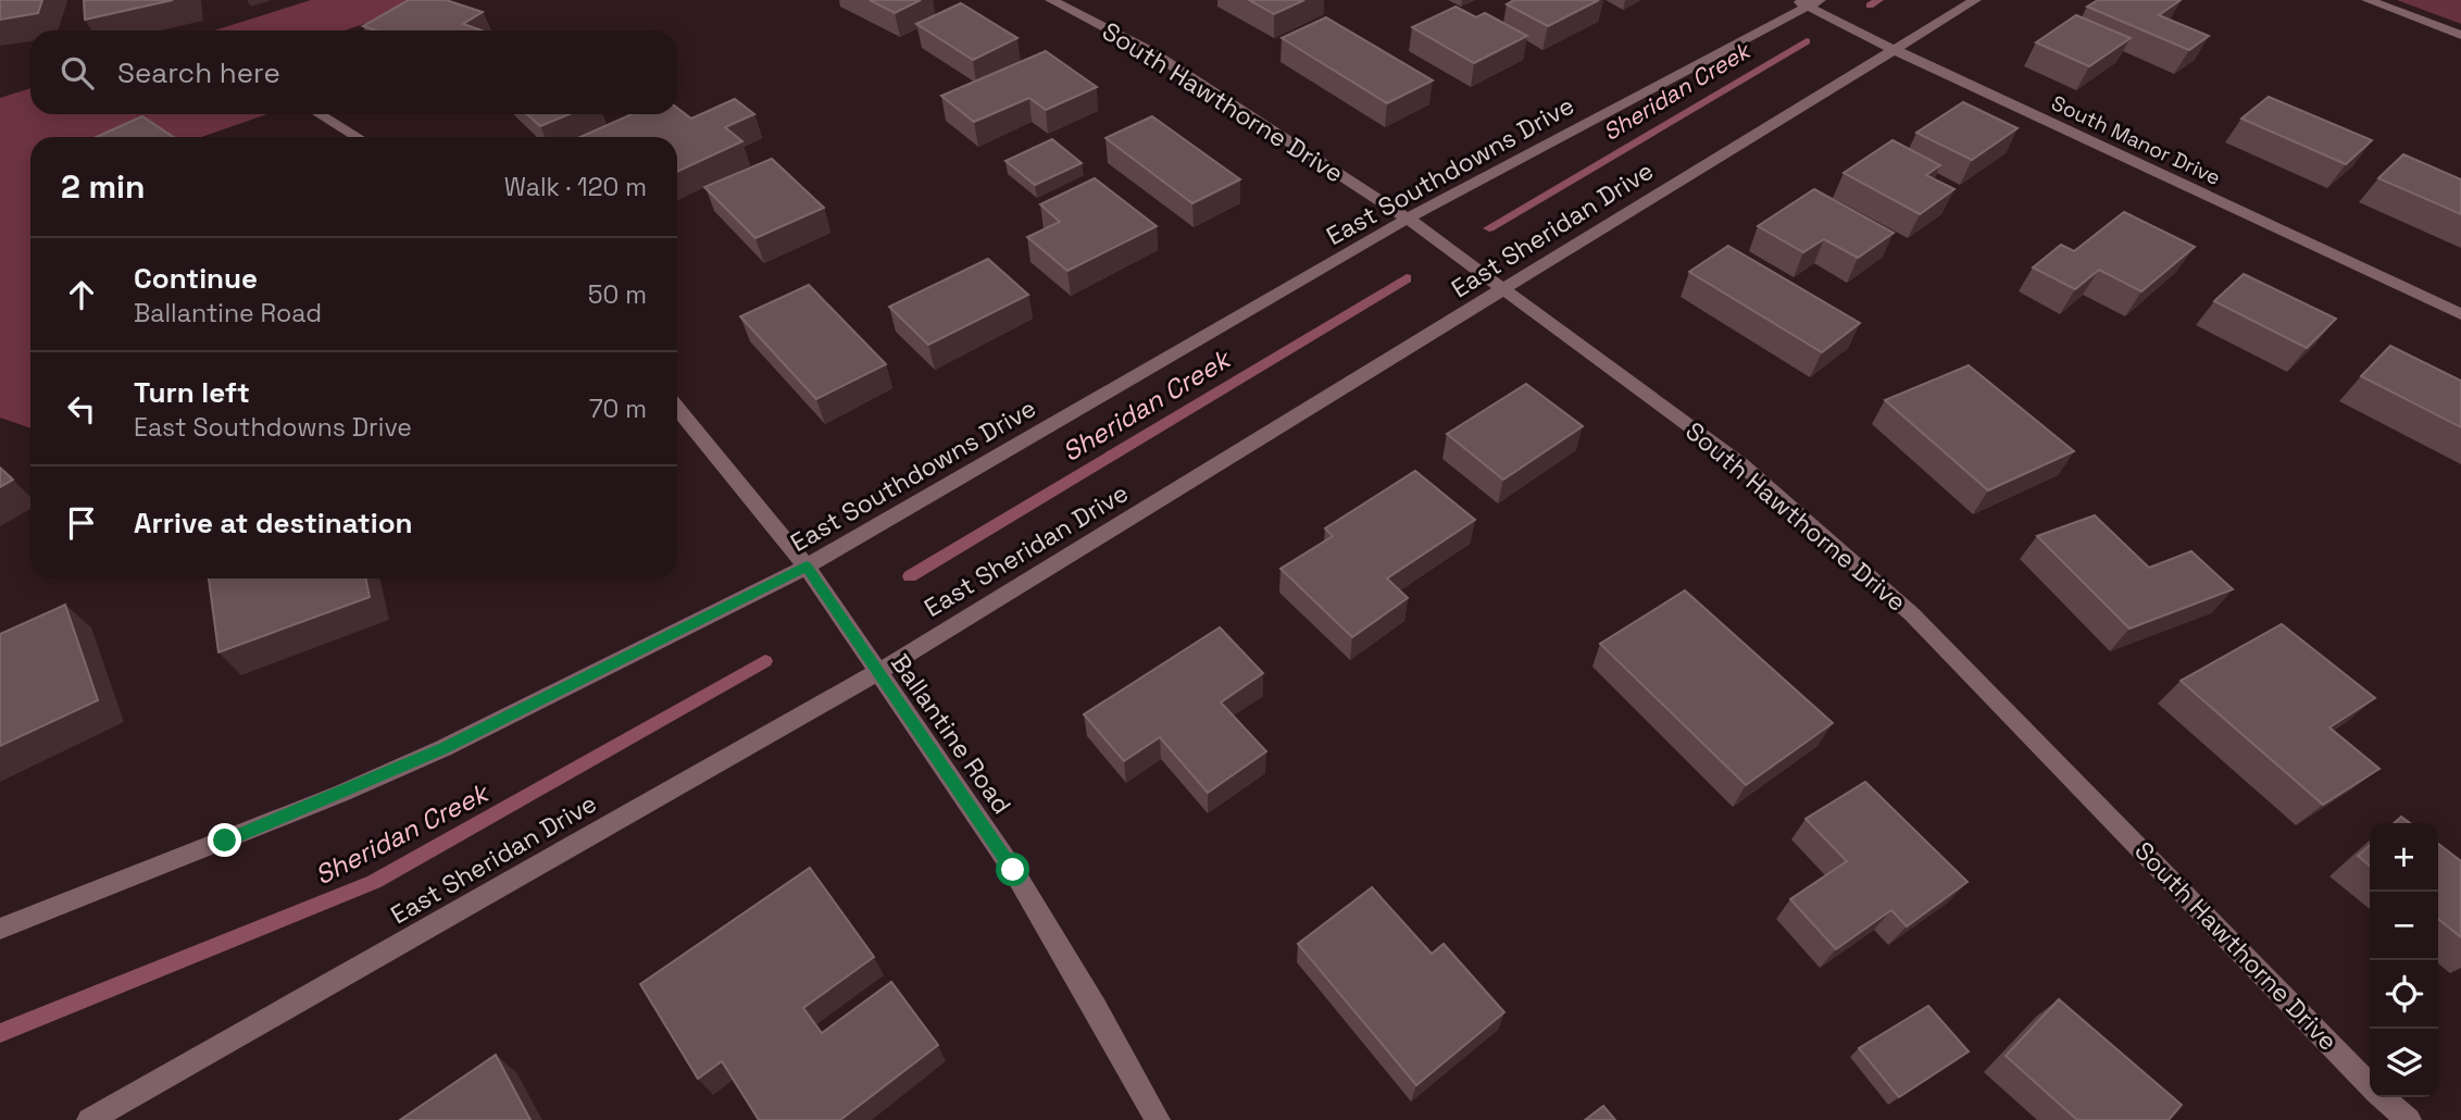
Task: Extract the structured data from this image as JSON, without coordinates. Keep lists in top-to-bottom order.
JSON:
{
  "streets": {
    "street": [
      "South Hawthorne Drive",
      "South Manor Drive",
      "East Southdowns Drive",
      "East Sheridan Drive",
      "Ballantine Road"
    ]
  },
  "crossings": [
    ["South Hawthorne Drive", "East Southdowns Drive"],
    ["South Hawthorne Drive", "East Sheridan Drive"],
    ["South Manor Drive", "East Southdowns Drive"],
    ["South Manor Drive", "East Sheridan Drive"],
    ["East Southdowns Drive", "Ballantine Road"],
    ["East Sheridan Drive", "Ballantine Road"]
  ],
  "water": ["Sheridan Creek"],
  "page": {
    "search": "Search here",
    "heading": ["2 min", "Walk · 120 m"],
    "list": [
      ["Continue", "Ballantine Road", "50 m"],
      ["Turn left", "East Southdowns Drive", "70 m"],
      "Arrive at destination"
    ],
    "map_buttons": ["+", "−"]
  }
}
